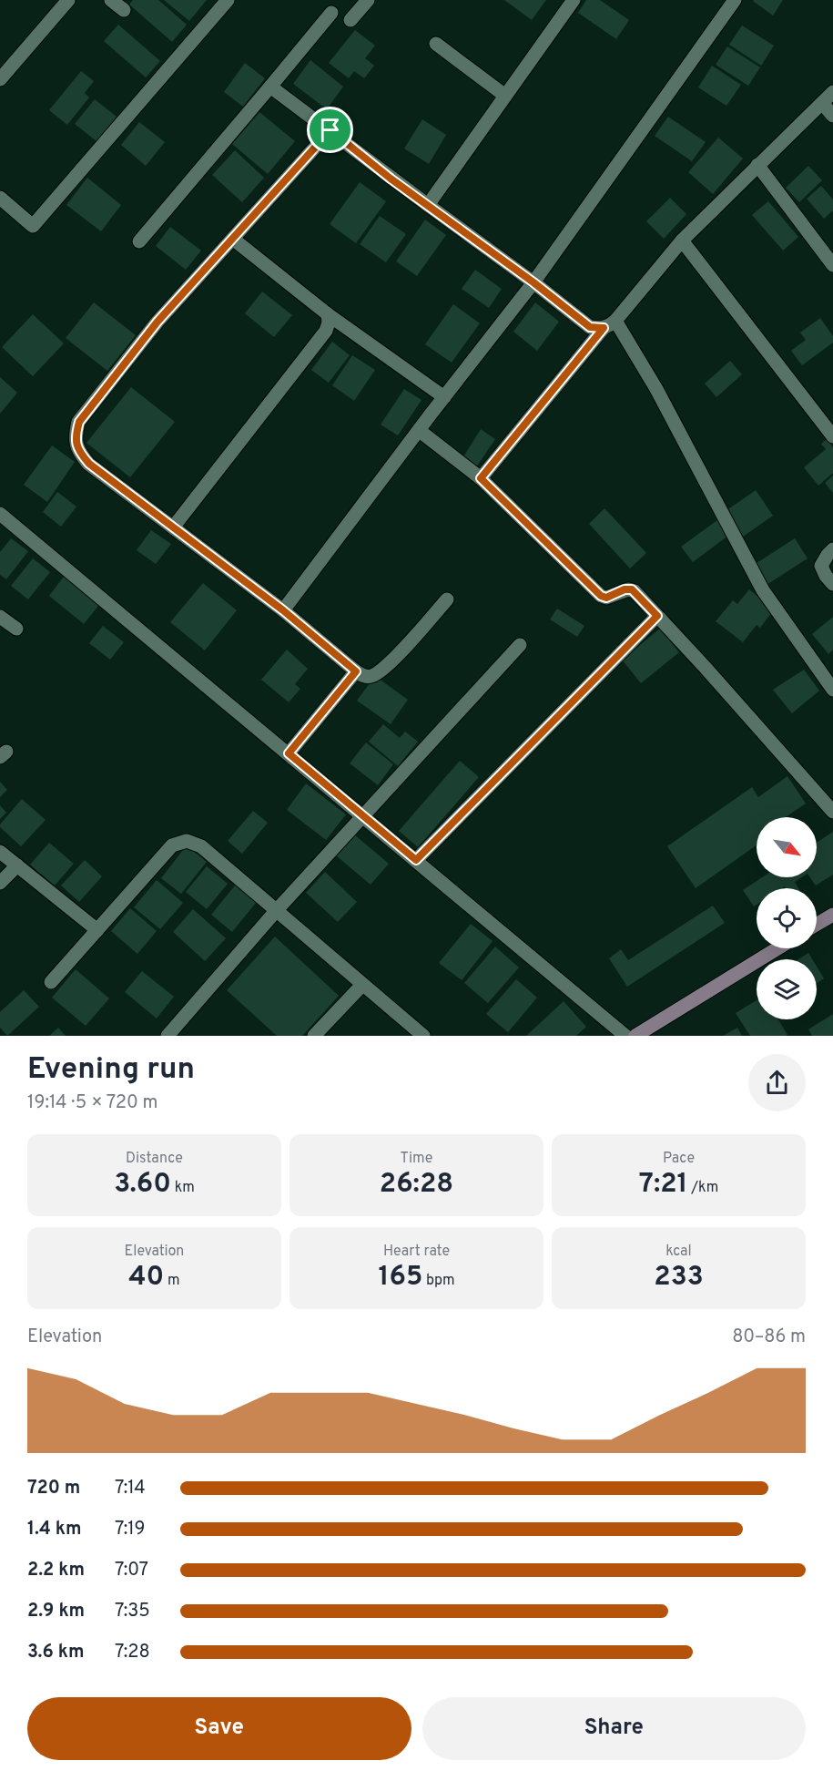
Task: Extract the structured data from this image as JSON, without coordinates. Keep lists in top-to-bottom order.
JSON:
{
  "north": "bottom right",
  "page": {
    "heading": ["Evening run", "19:14 · 5 × 720 m"],
    "stats": [
      ["Distance", "3.60 km"],
      ["Time", "26:28"],
      ["Pace", "7:21 /km"],
      ["Elevation", "40 m"],
      ["Heart rate", "165 bpm"],
      ["kcal", "233"]
    ],
    "chart": ["Elevation", "80–86 m"],
    "list": [
      {
        "name": "720 m",
        "note": "7:14"
      },
      {
        "name": "1.4 km",
        "note": "7:19"
      },
      {
        "name": "2.2 km",
        "note": "7:07"
      },
      {
        "name": "2.9 km",
        "note": "7:35"
      },
      {
        "name": "3.6 km",
        "note": "7:28"
      }
    ],
    "buttons": ["Save", "Share"]
  }
}
